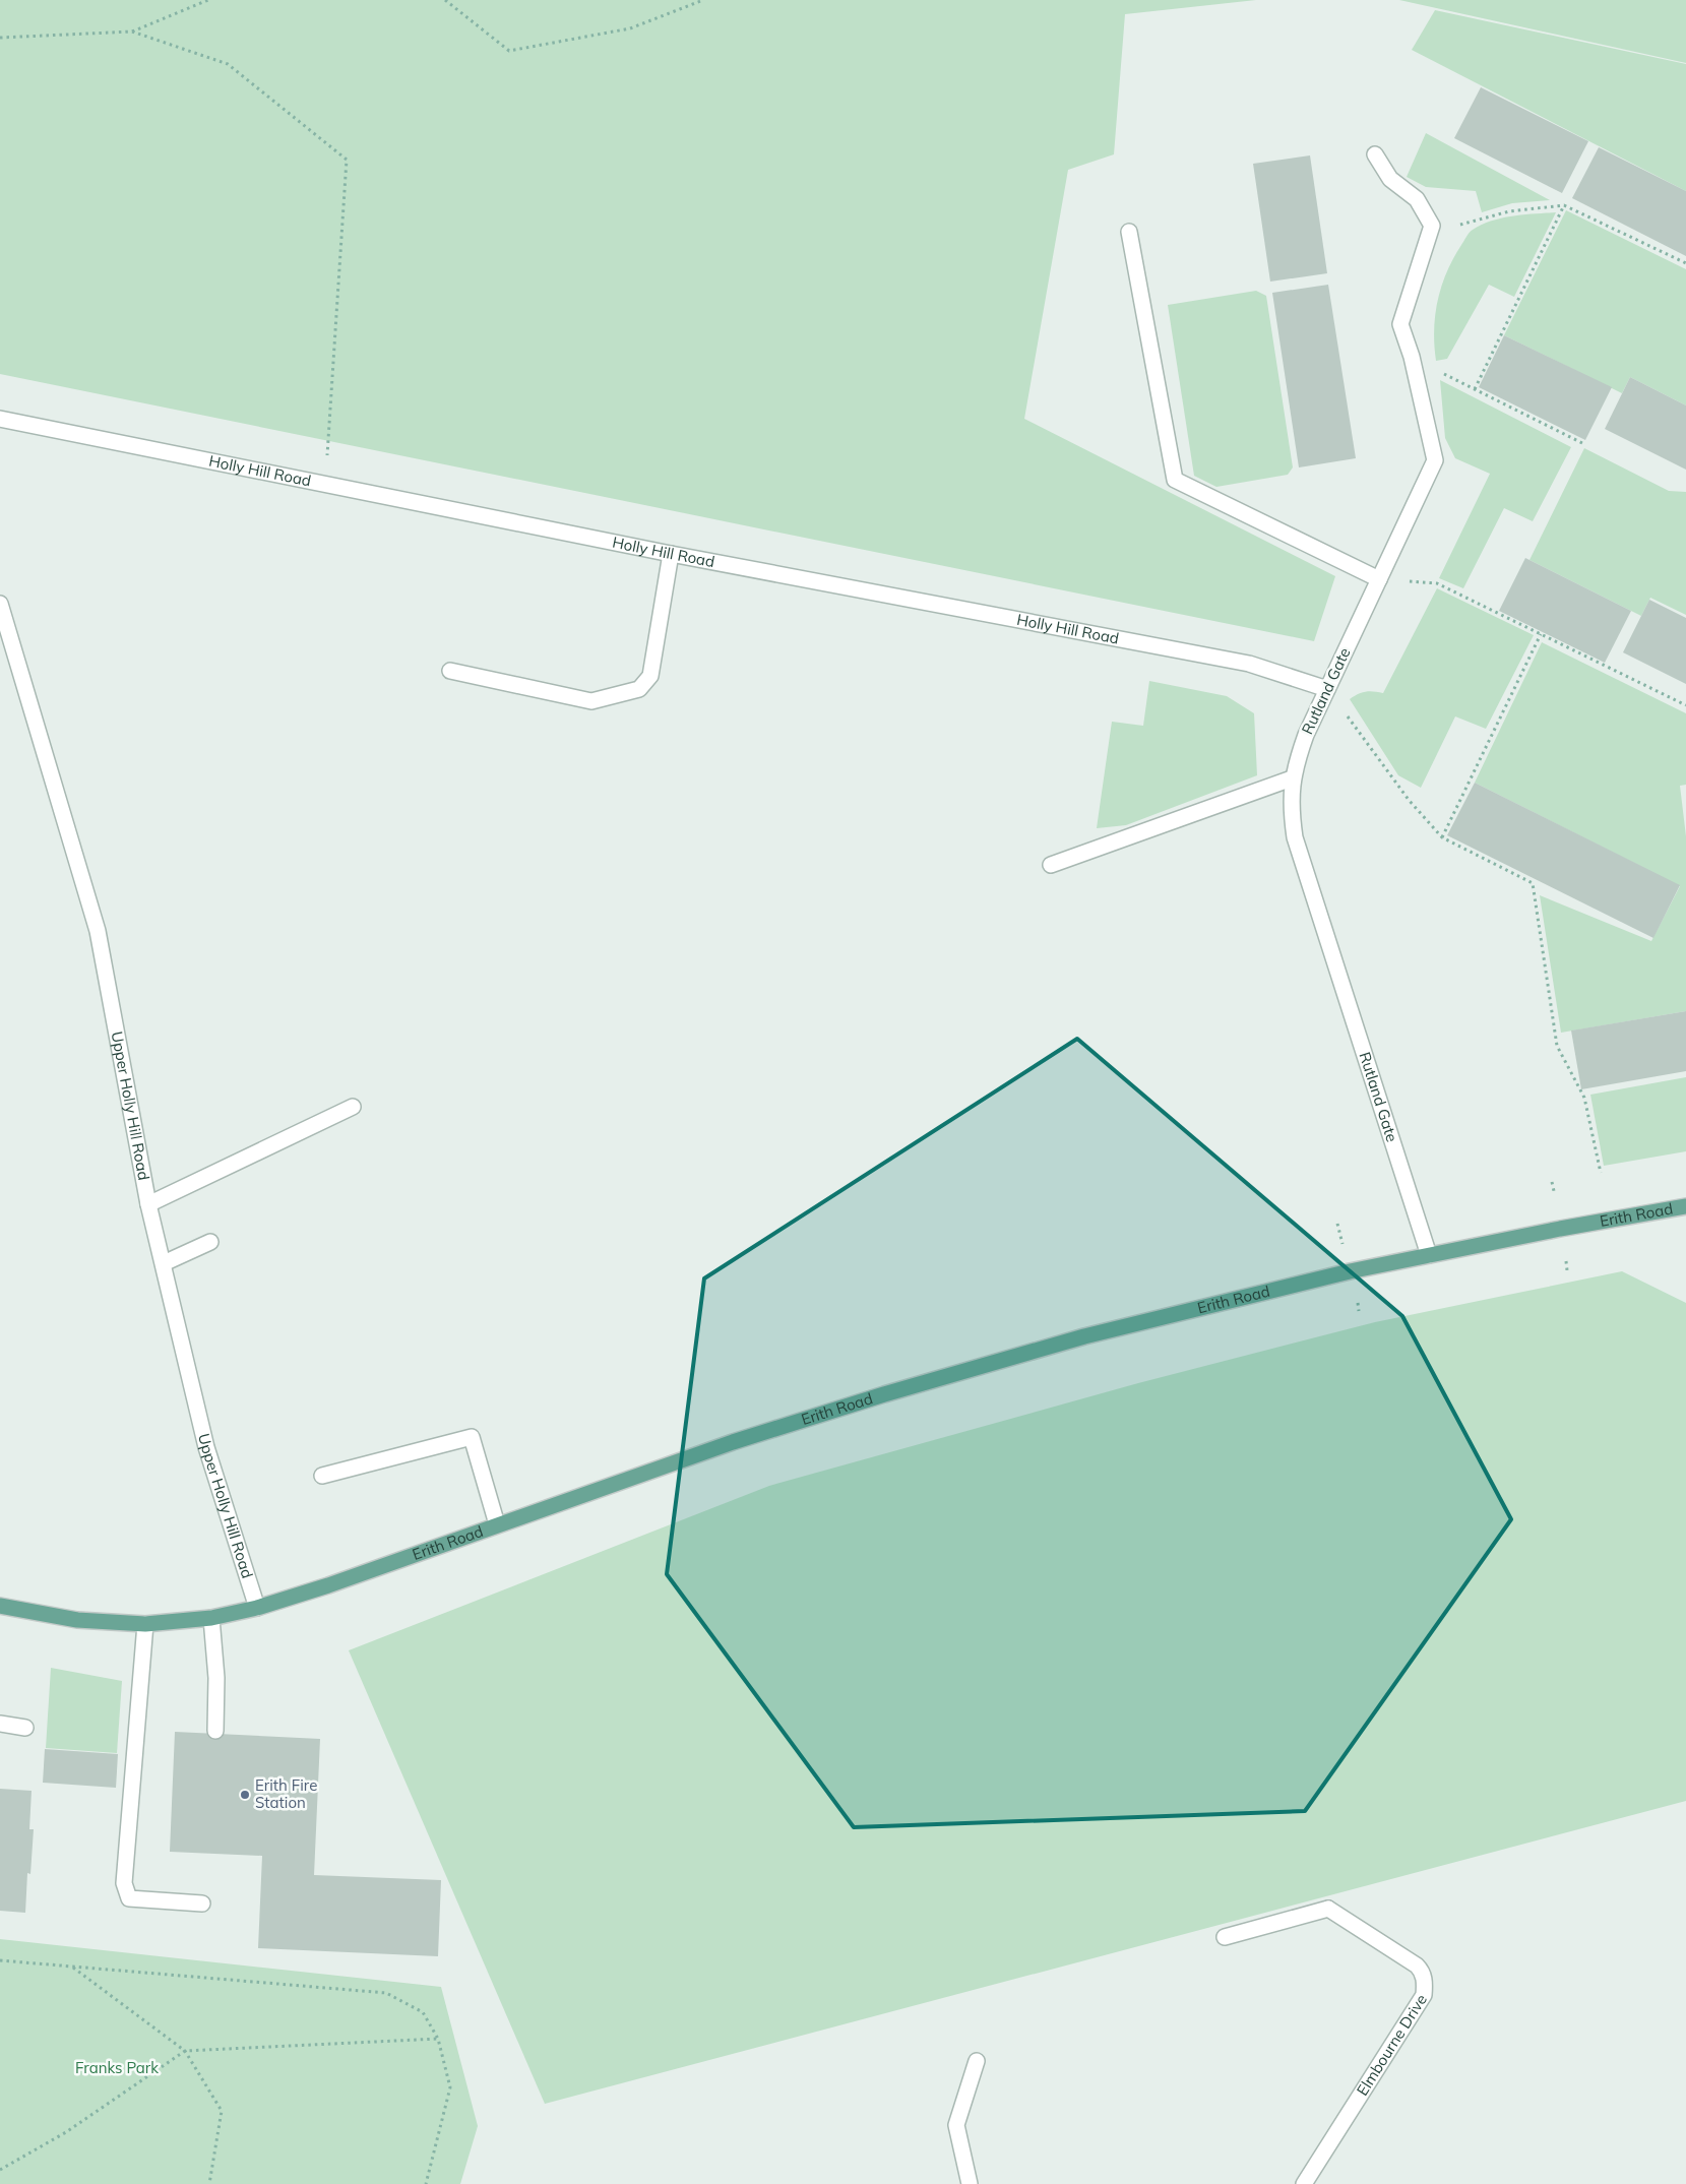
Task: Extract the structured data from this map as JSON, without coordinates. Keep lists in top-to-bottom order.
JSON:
{
  "streets": {
    "main road": ["Erith Road"],
    "street": [
      "Holly Hill Road",
      "Rutland Gate",
      "Upper Holly Hill Road",
      "Elmbourne Drive"
    ]
  },
  "crossings": [
    ["Holly Hill Road", "Rutland Gate"],
    ["Rutland Gate", "Erith Road"],
    ["Upper Holly Hill Road", "Erith Road"]
  ],
  "parks": ["Franks Park"],
  "places": ["Erith Fire Station"]
}
